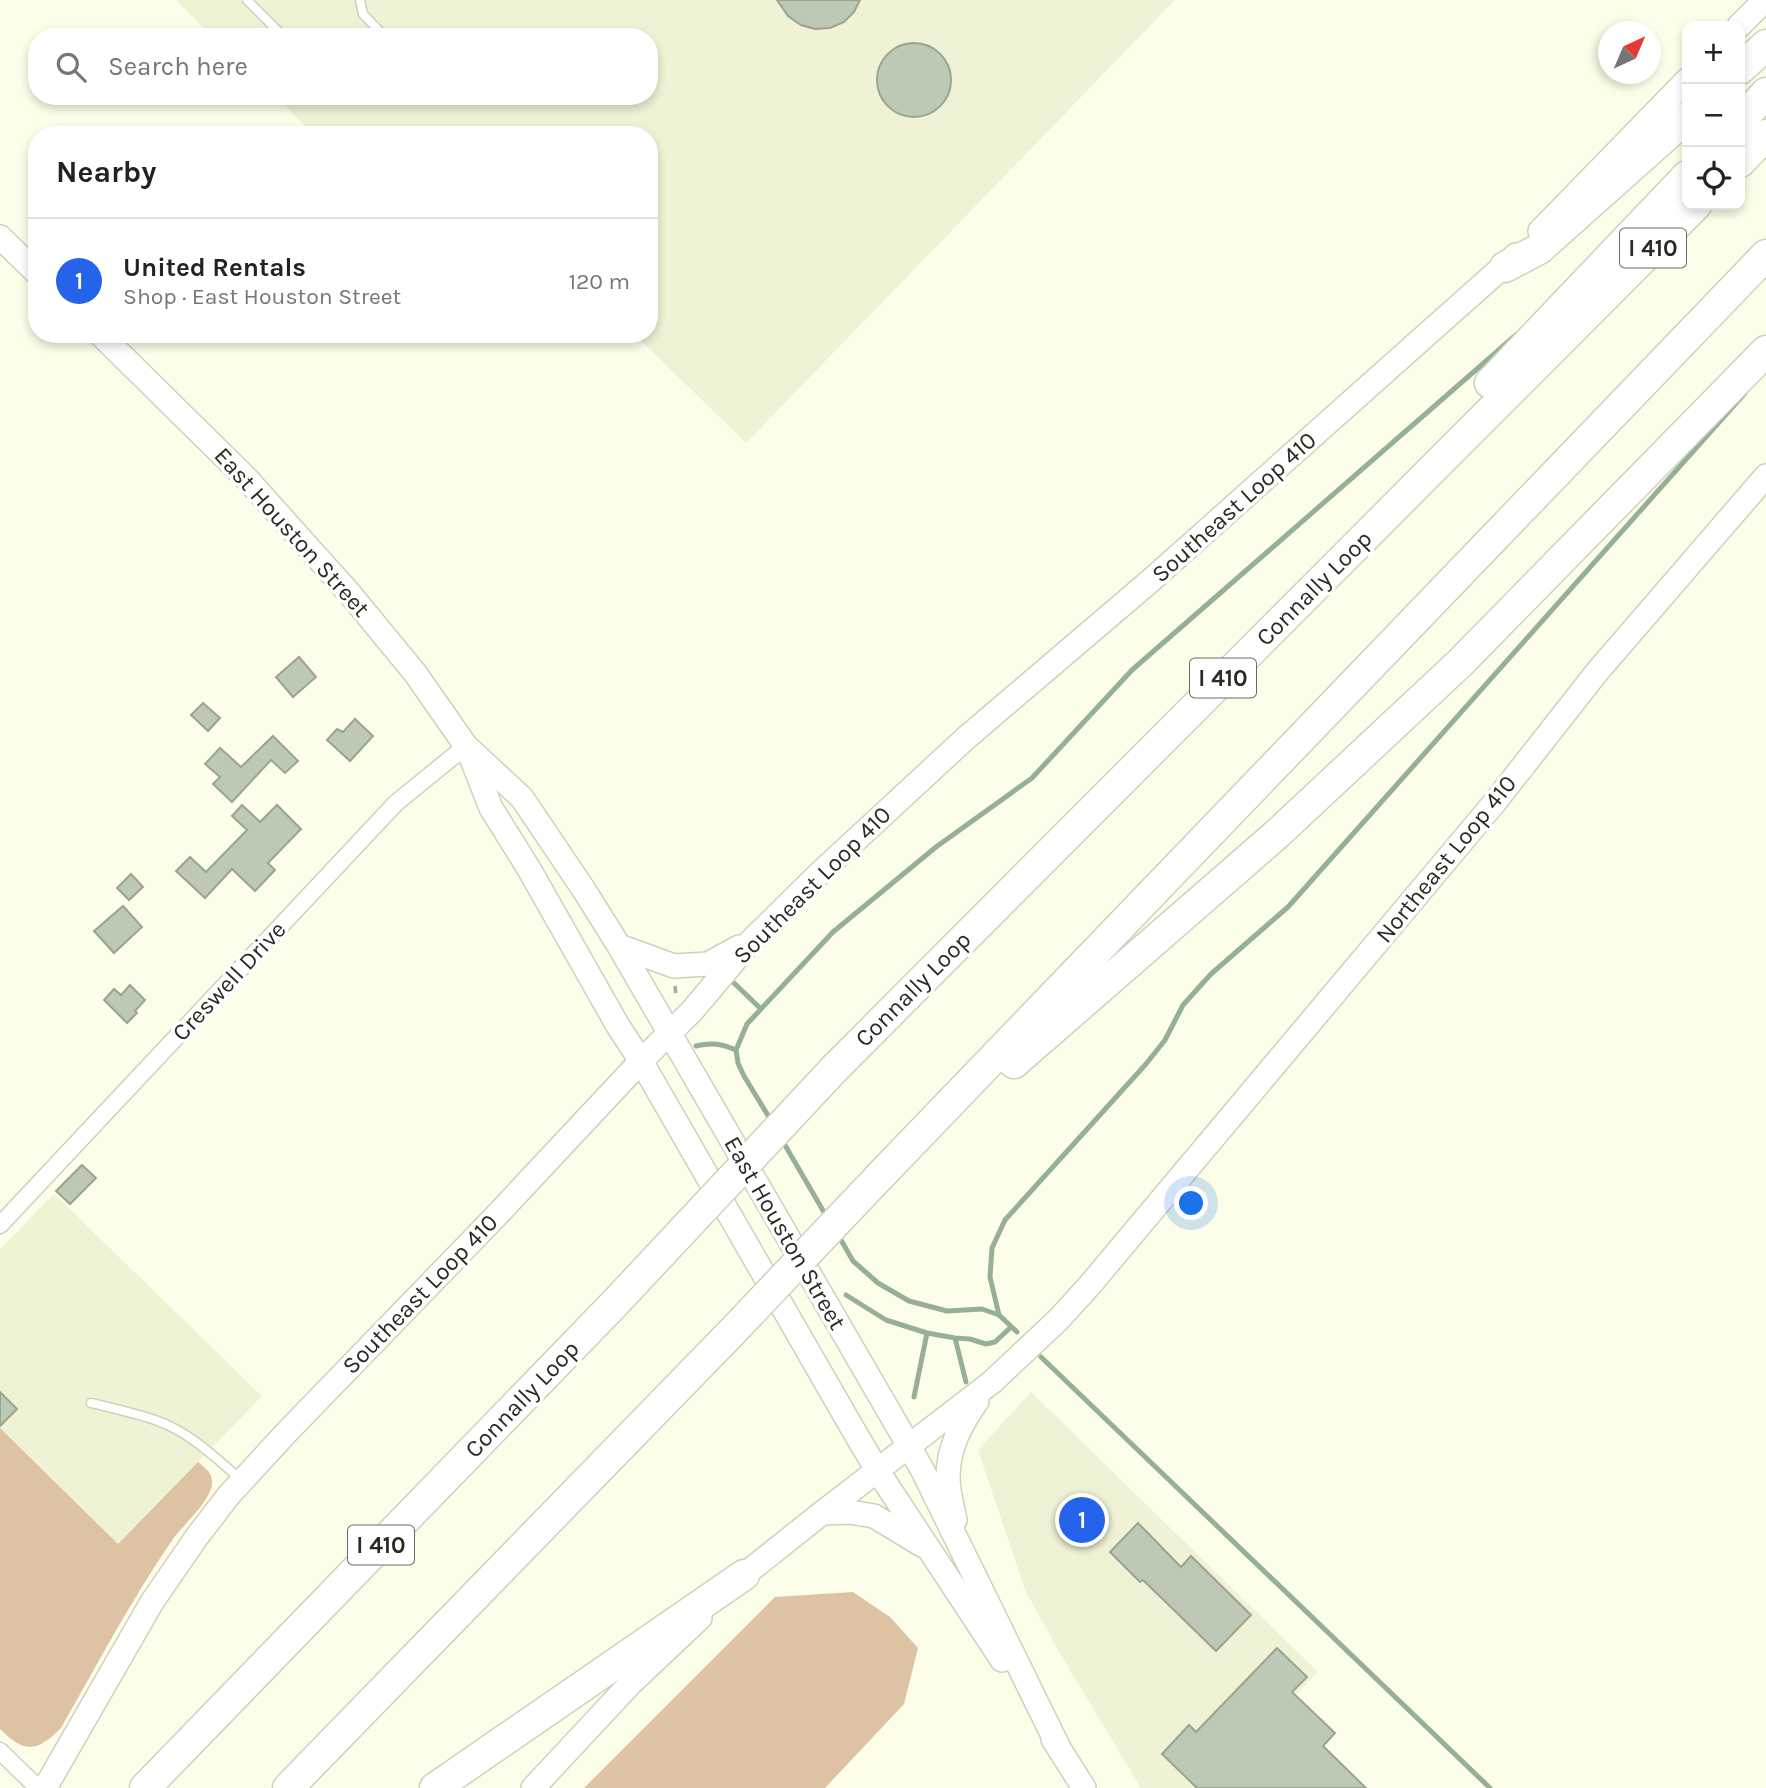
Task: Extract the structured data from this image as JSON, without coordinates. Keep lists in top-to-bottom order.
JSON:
{
  "streets": {
    "highway": ["I 410", "Connally Loop"],
    "main road": ["Southeast Loop 410", "East Houston Street", "Northeast Loop 410"],
    "street": ["Creswell Drive"]
  },
  "crossings": [
    ["Southeast Loop 410", "East Houston Street"],
    ["East Houston Street", "Creswell Drive"]
  ],
  "north": "top right",
  "page": {
    "map_buttons": ["+", "−"],
    "search": "Search here",
    "heading": "Nearby",
    "list": [
      {
        "mark": "1",
        "name": "United Rentals",
        "note": "Shop · East Houston Street",
        "value": "120 m"
      }
    ],
    "pins": "1"
  }
}
